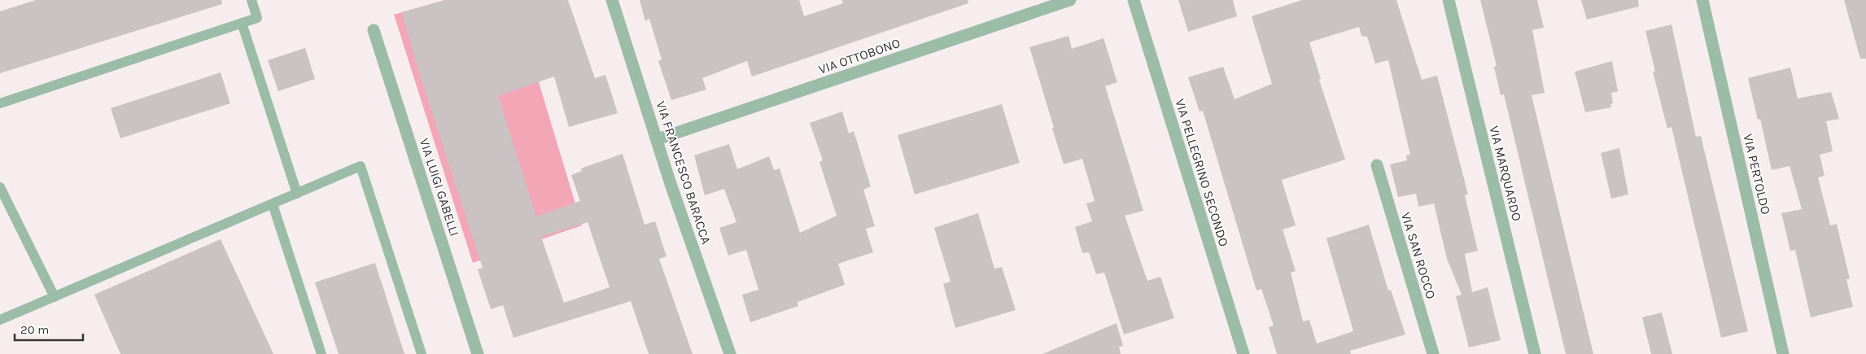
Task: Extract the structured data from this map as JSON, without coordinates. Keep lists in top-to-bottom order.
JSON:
{
  "streets": {
    "street": [
      "VIA OTTOBONO",
      "VIA FRANCESCO BARACCA",
      "VIA PELLEGRINO SECONDO",
      "VIA MARQUARDO",
      "VIA PERTOLDO",
      "VIA LUIGI GABELLI",
      "VIA SAN ROCCO"
    ]
  },
  "crossings": [
    ["VIA OTTOBONO", "VIA FRANCESCO BARACCA"]
  ],
  "scale_bar": "20 m"
}
